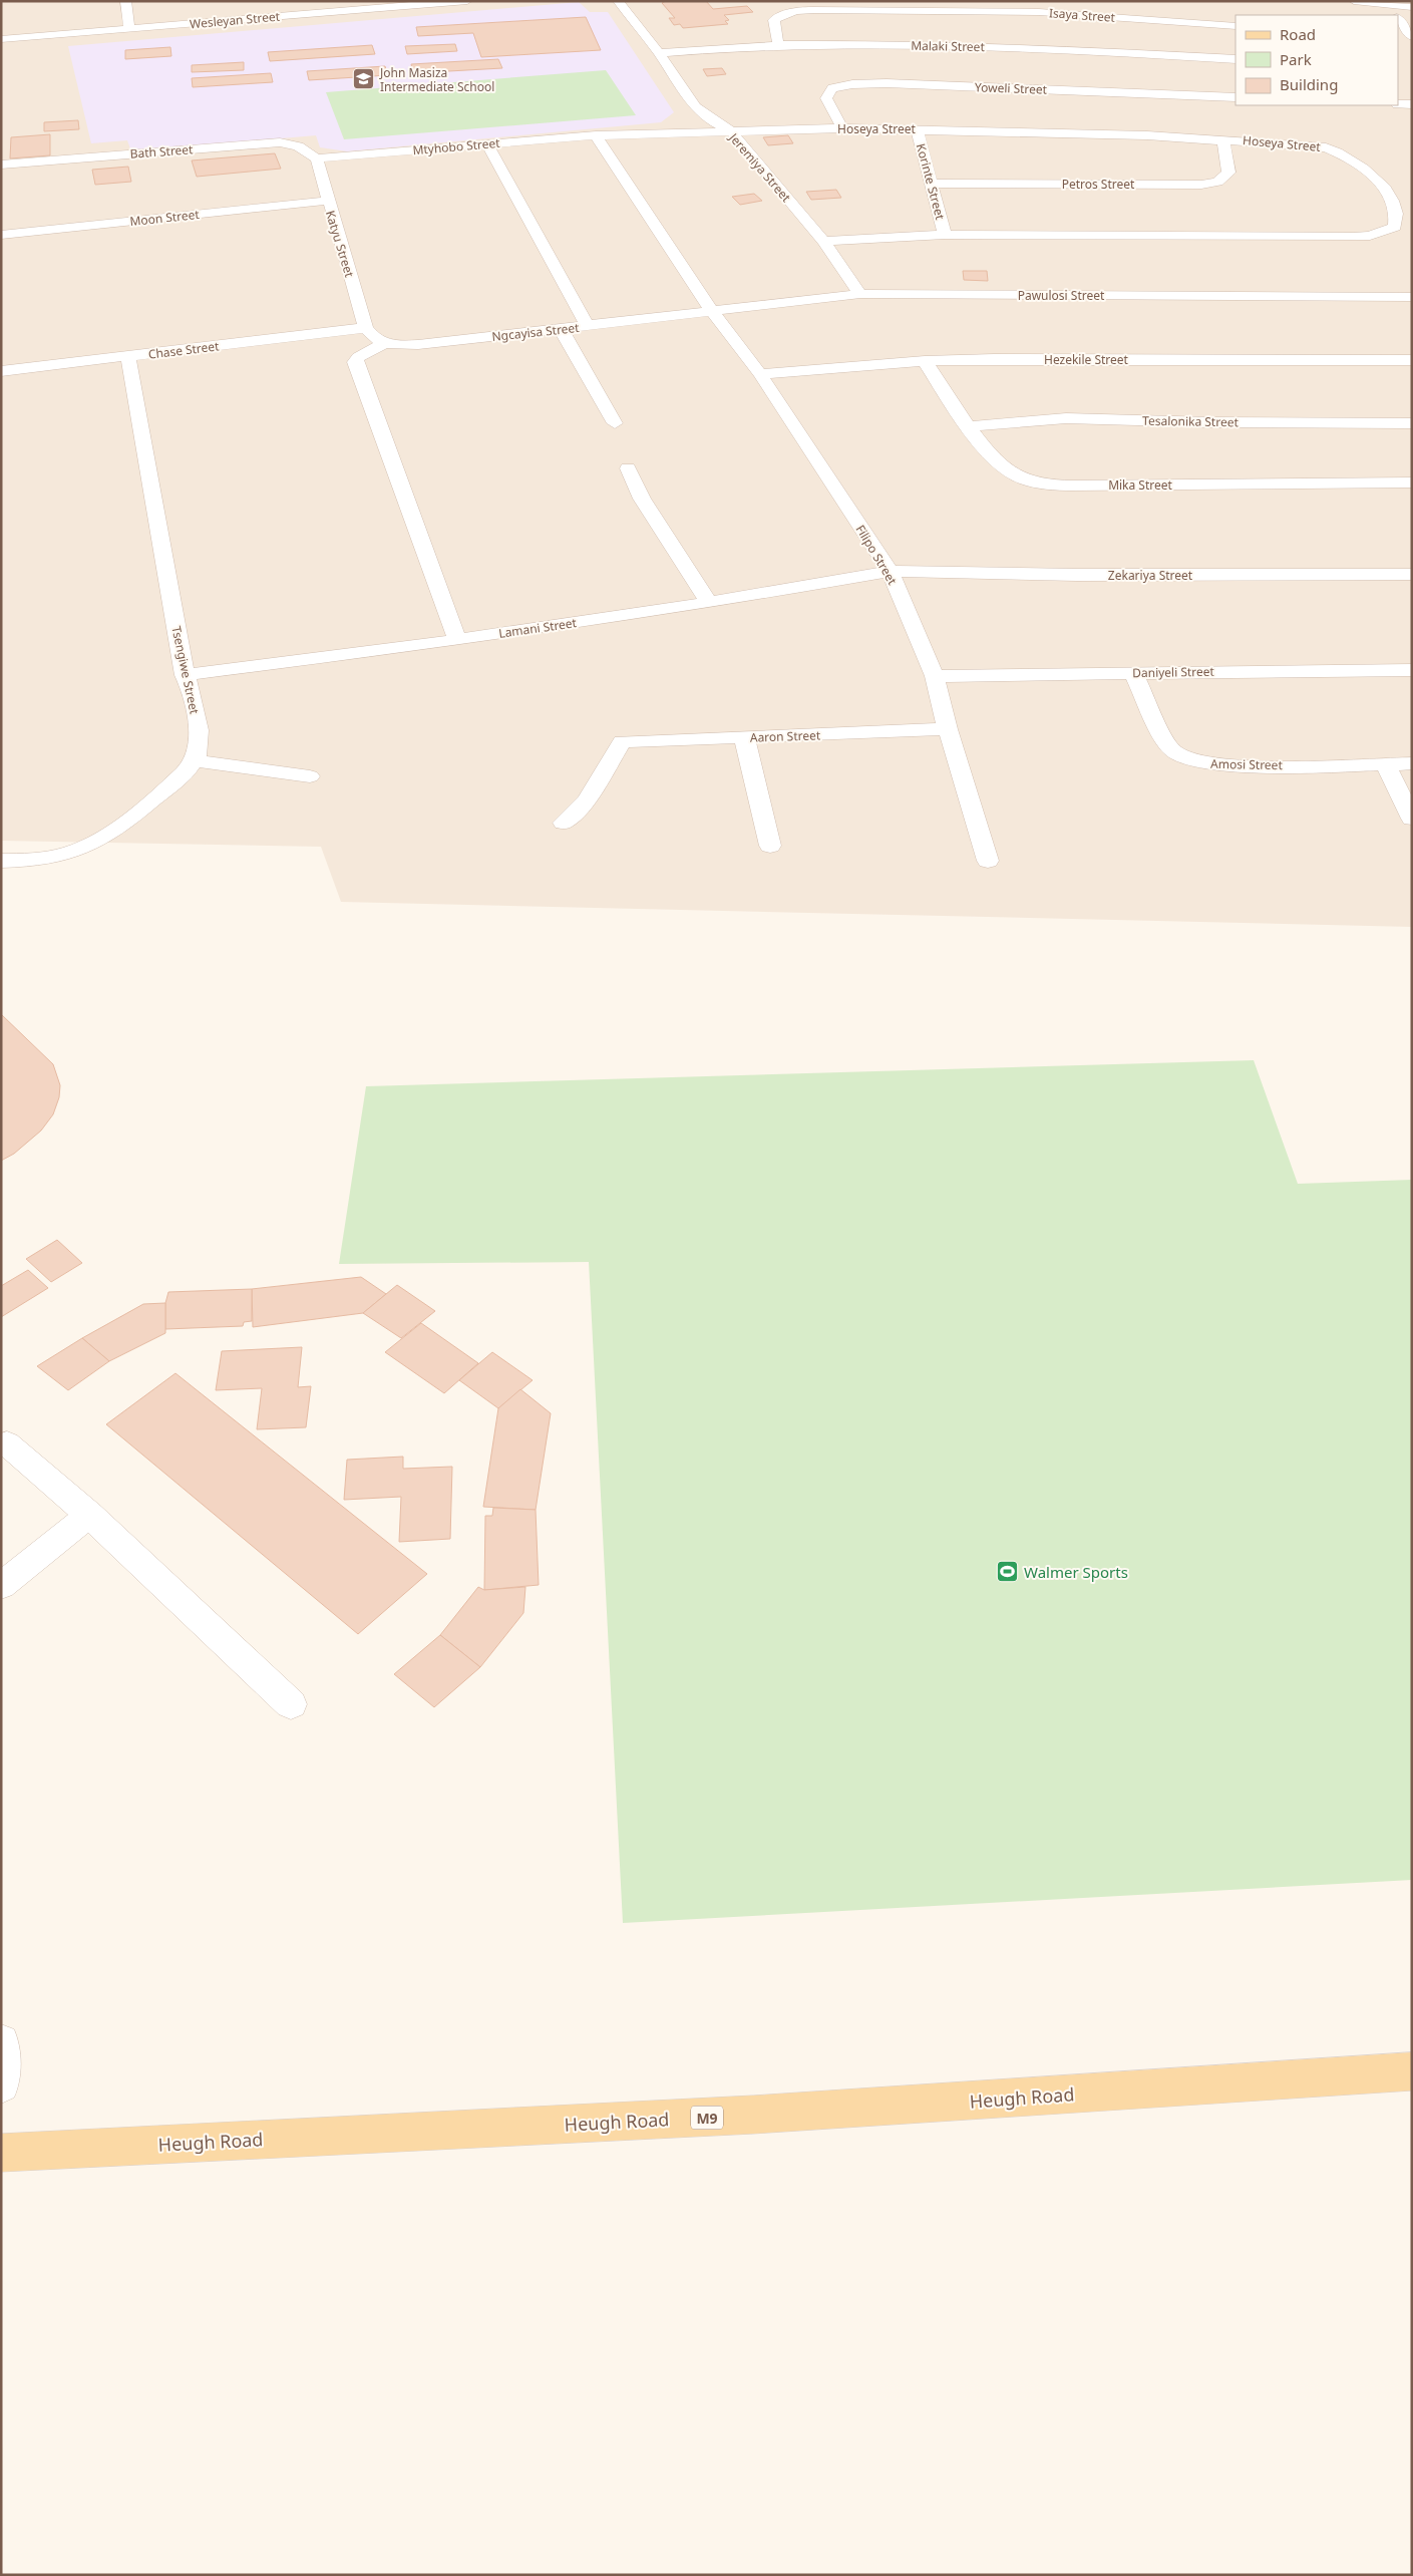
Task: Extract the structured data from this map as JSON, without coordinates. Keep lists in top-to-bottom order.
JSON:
{
  "streets": {
    "main road": ["Heugh Road", "M9"],
    "street": [
      "Isaya Street",
      "Wesleyan Street",
      "Malaki Street",
      "Yoweli Street",
      "Hoseya Street",
      "Mtyhobo Street",
      "Bath Street",
      "Jeremiya Street",
      "Korinte Street",
      "Petros Street",
      "Moon Street",
      "Katyu Street",
      "Pawulosi Street",
      "Ngcayisa Street",
      "Chase Street",
      "Hezekile Street",
      "Tesalonika Street",
      "Mika Street",
      "Filipo Street",
      "Zekariya Street",
      "Lamani Street",
      "Tsengiwe Street",
      "Daniyeli Street",
      "Aaron Street",
      "Amosi Street"
    ]
  },
  "crossings": [
    ["Isaya Street", "Malaki Street"],
    ["Malaki Street", "Jeremiya Street"],
    ["Yoweli Street", "Hoseya Street"],
    ["Hoseya Street", "Mtyhobo Street"],
    ["Hoseya Street", "Jeremiya Street"],
    ["Hoseya Street", "Korinte Street"],
    ["Hoseya Street", "Petros Street"],
    ["Mtyhobo Street", "Bath Street"],
    ["Mtyhobo Street", "Jeremiya Street"],
    ["Mtyhobo Street", "Katyu Street"],
    ["Bath Street", "Katyu Street"],
    ["Jeremiya Street", "Pawulosi Street"],
    ["Korinte Street", "Petros Street"],
    ["Moon Street", "Katyu Street"],
    ["Katyu Street", "Chase Street"],
    ["Pawulosi Street", "Ngcayisa Street"],
    ["Pawulosi Street", "Filipo Street"],
    ["Ngcayisa Street", "Filipo Street"],
    ["Chase Street", "Tsengiwe Street"],
    ["Hezekile Street", "Mika Street"],
    ["Hezekile Street", "Filipo Street"],
    ["Tesalonika Street", "Mika Street"],
    ["Filipo Street", "Zekariya Street"],
    ["Filipo Street", "Lamani Street"],
    ["Filipo Street", "Daniyeli Street"],
    ["Filipo Street", "Aaron Street"],
    ["Zekariya Street", "Lamani Street"],
    ["Lamani Street", "Tsengiwe Street"],
    ["Daniyeli Street", "Amosi Street"]
  ],
  "places": {
    "school or university": ["John Masiza Intermediate School"],
    "sports": ["Walmer Sports"]
  },
  "legend": ["Road", "Park", "Building"]
}
